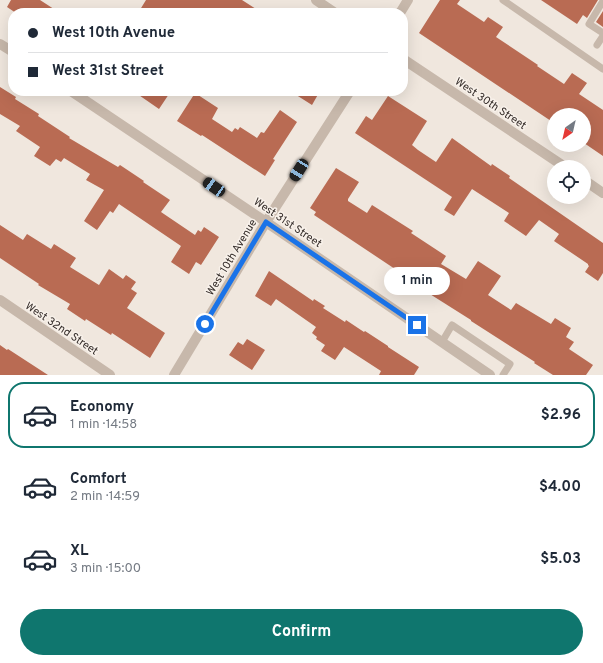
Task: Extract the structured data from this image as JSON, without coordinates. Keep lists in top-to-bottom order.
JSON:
{
  "streets": {
    "street": [
      "West 30th Street",
      "West 31st Street",
      "West 10th Avenue",
      "West 32nd Street"
    ]
  },
  "crossings": [
    ["West 31st Street", "West 10th Avenue"]
  ],
  "north": "bottom left",
  "page": {
    "banner": ["West 10th Avenue", "West 31st Street"],
    "bubble": "1 min",
    "list": [
      {
        "name": "Economy",
        "note": "1 min · 14:58",
        "value": "$2.96"
      },
      {
        "name": "Comfort",
        "note": "2 min · 14:59",
        "value": "$4.00"
      },
      {
        "name": "XL",
        "note": "3 min · 15:00",
        "value": "$5.03"
      }
    ],
    "buttons": "Confirm"
  }
}
